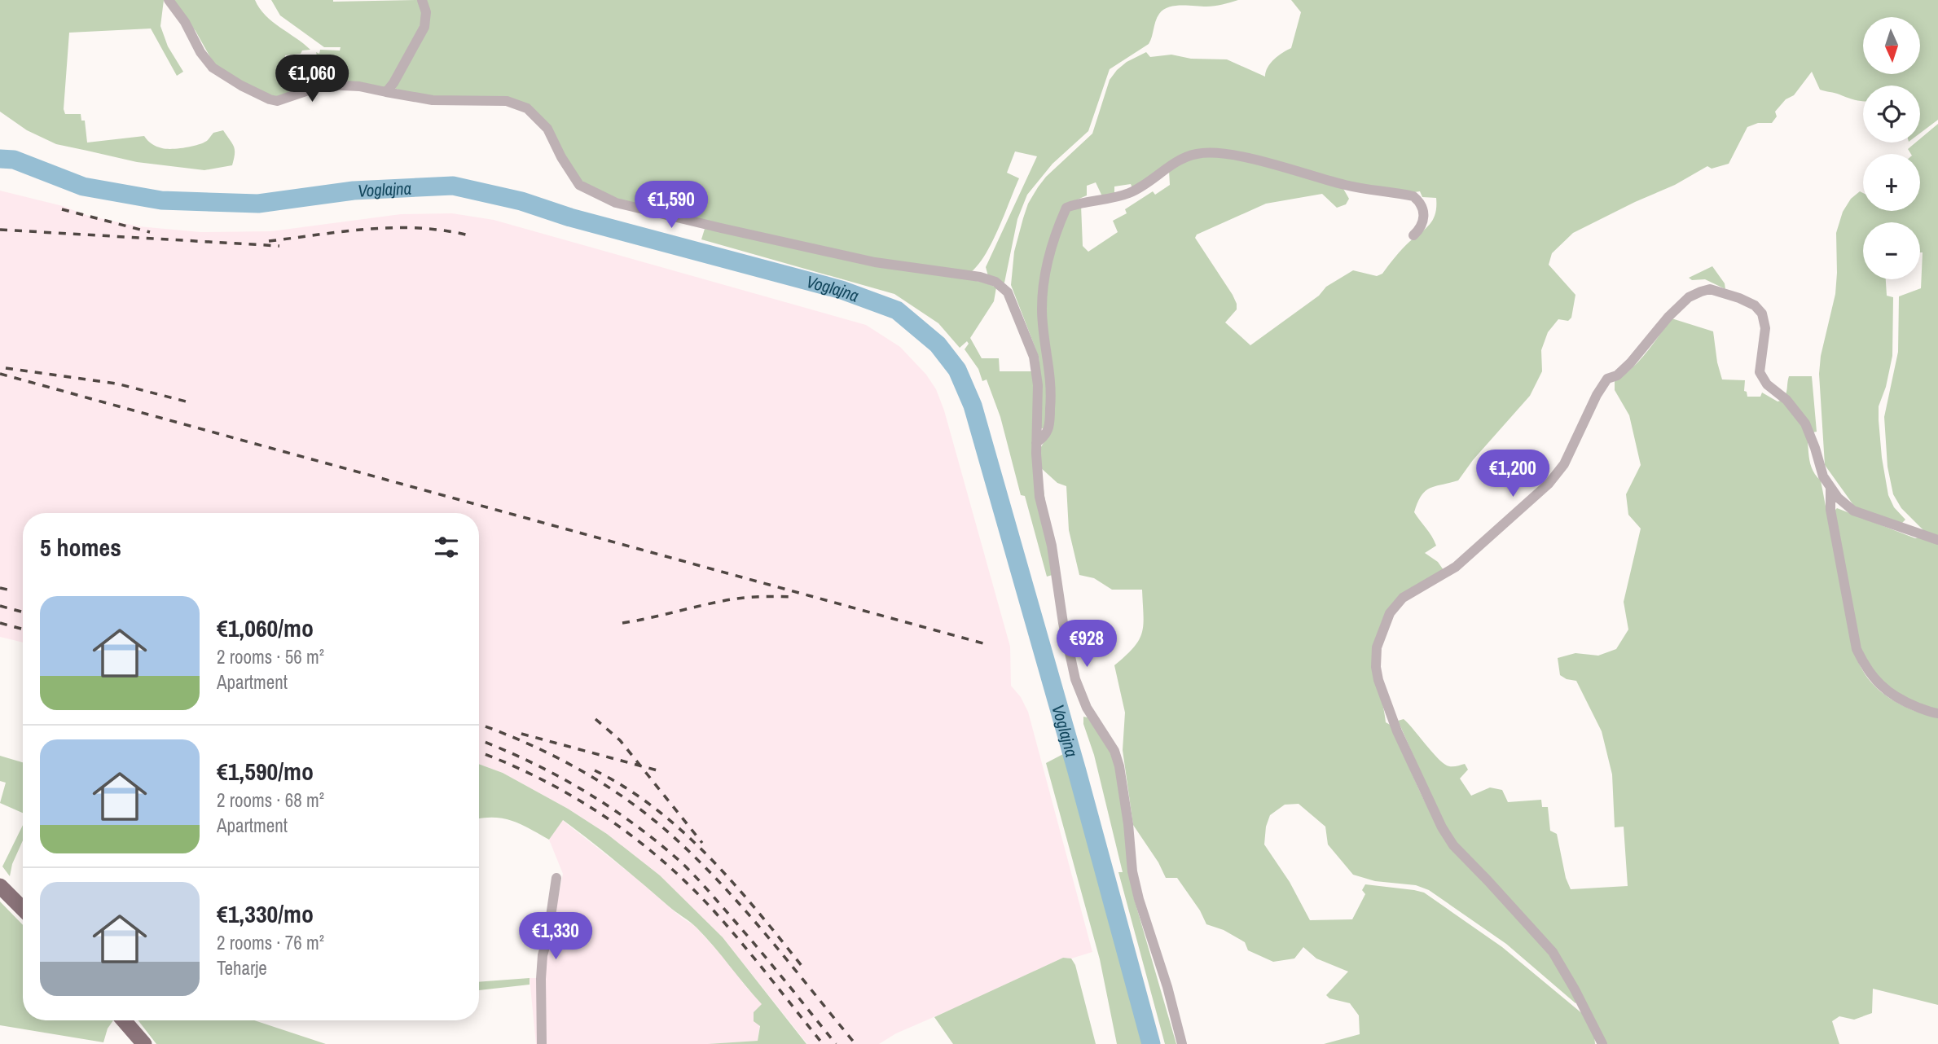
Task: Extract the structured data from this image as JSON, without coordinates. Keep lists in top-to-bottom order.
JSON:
{
  "water": ["Voglajna"],
  "north": "bottom",
  "page": {
    "map_buttons": ["+", "−"],
    "price": [
      "€1,060",
      "€1,590",
      "€1,200",
      "€928",
      "€1,330"
    ],
    "heading": "5 homes",
    "list": [
      {
        "name": "€1,060/mo",
        "note": "2 rooms · 56 m² · Apartment"
      },
      {
        "name": "€1,590/mo",
        "note": "2 rooms · 68 m² · Apartment"
      },
      {
        "name": "€1,330/mo",
        "note": "2 rooms · 76 m² · Teharje"
      }
    ]
  }
}
